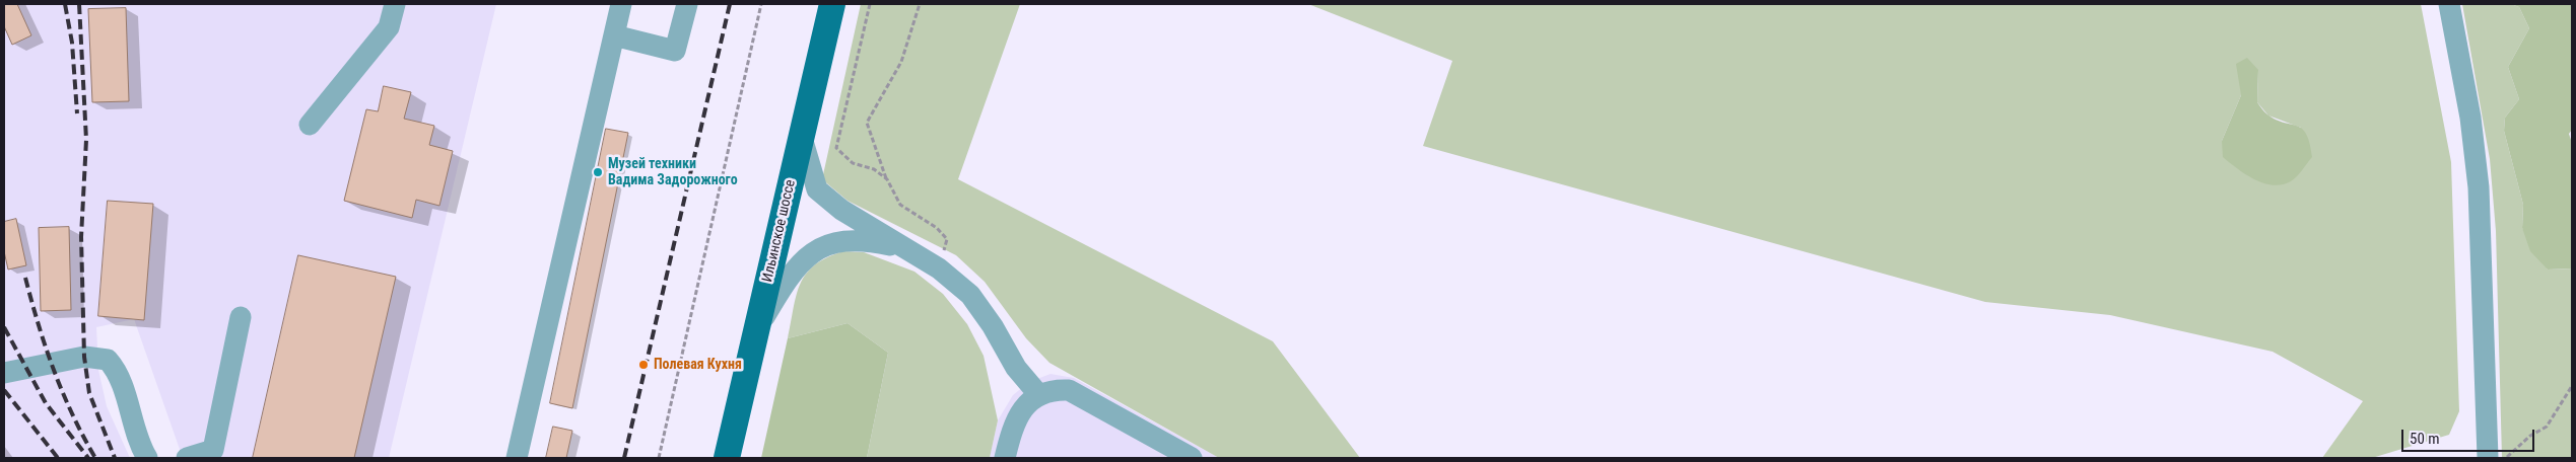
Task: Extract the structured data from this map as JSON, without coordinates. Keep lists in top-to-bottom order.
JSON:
{
  "streets": {
    "main road": ["Ильинское шоссе"]
  },
  "places": ["Музей техники Вадима Задорожного", "Полевая Кухня"],
  "scale_bar": "50 m"
}
